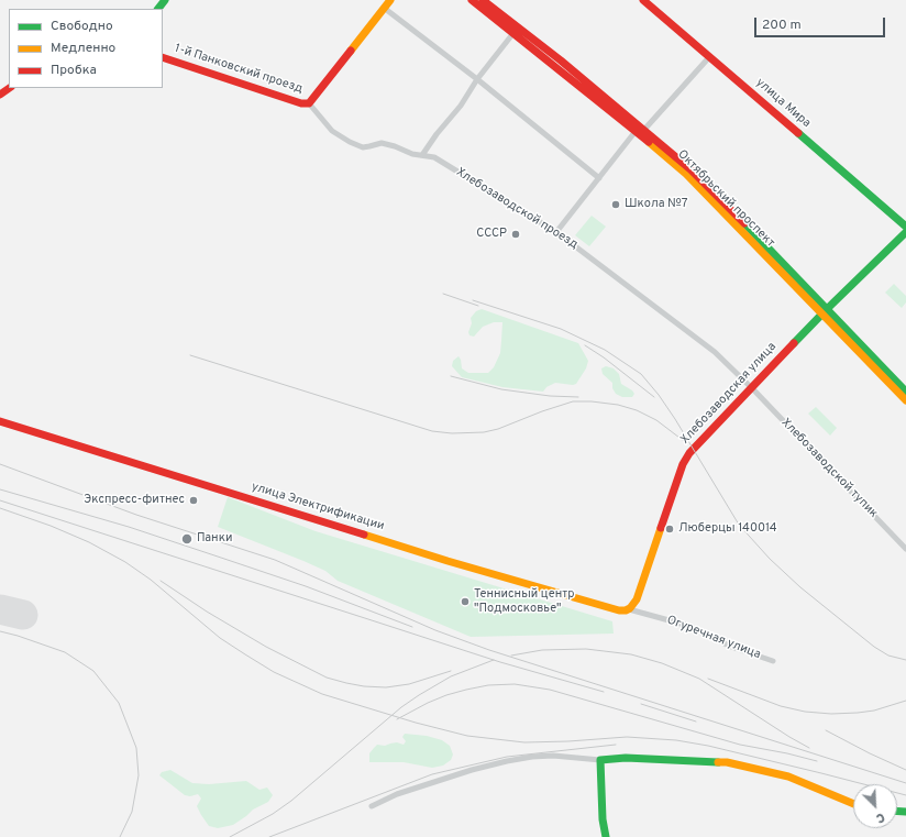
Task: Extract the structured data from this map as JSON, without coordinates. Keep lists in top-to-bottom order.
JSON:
{
  "streets": {
    "main road": [
      "1-й Панковский проезд",
      "улица Мира",
      "Октябрьский проспект",
      "Хлебозаводская улица",
      "улица Электрификации"
    ],
    "street": ["Хлебозаводской проезд", "Хлебозаводской тупик", "Огуречная улица"]
  },
  "crossings": [
    ["1-й Панковский проезд", "Хлебозаводской проезд"],
    ["Октябрьский проспект", "Хлебозаводская улица"],
    ["Хлебозаводской проезд", "Хлебозаводская улица"],
    ["Хлебозаводской проезд", "Хлебозаводской тупик"],
    ["Хлебозаводская улица", "Хлебозаводской тупик"],
    ["Хлебозаводская улица", "улица Электрификации"],
    ["Хлебозаводская улица", "Огуречная улица"],
    ["улица Электрификации", "Огуречная улица"]
  ],
  "places": [
    "Школа №7",
    "СССР",
    "Экспресс-фитнес",
    "Люберцы 140014",
    "Панки",
    "Теннисный центр \"Подмосковье\""
  ],
  "legend": ["Свободно", "Медленно", "Пробка"],
  "scale_bar": "200 m",
  "north": "bottom right"
}
